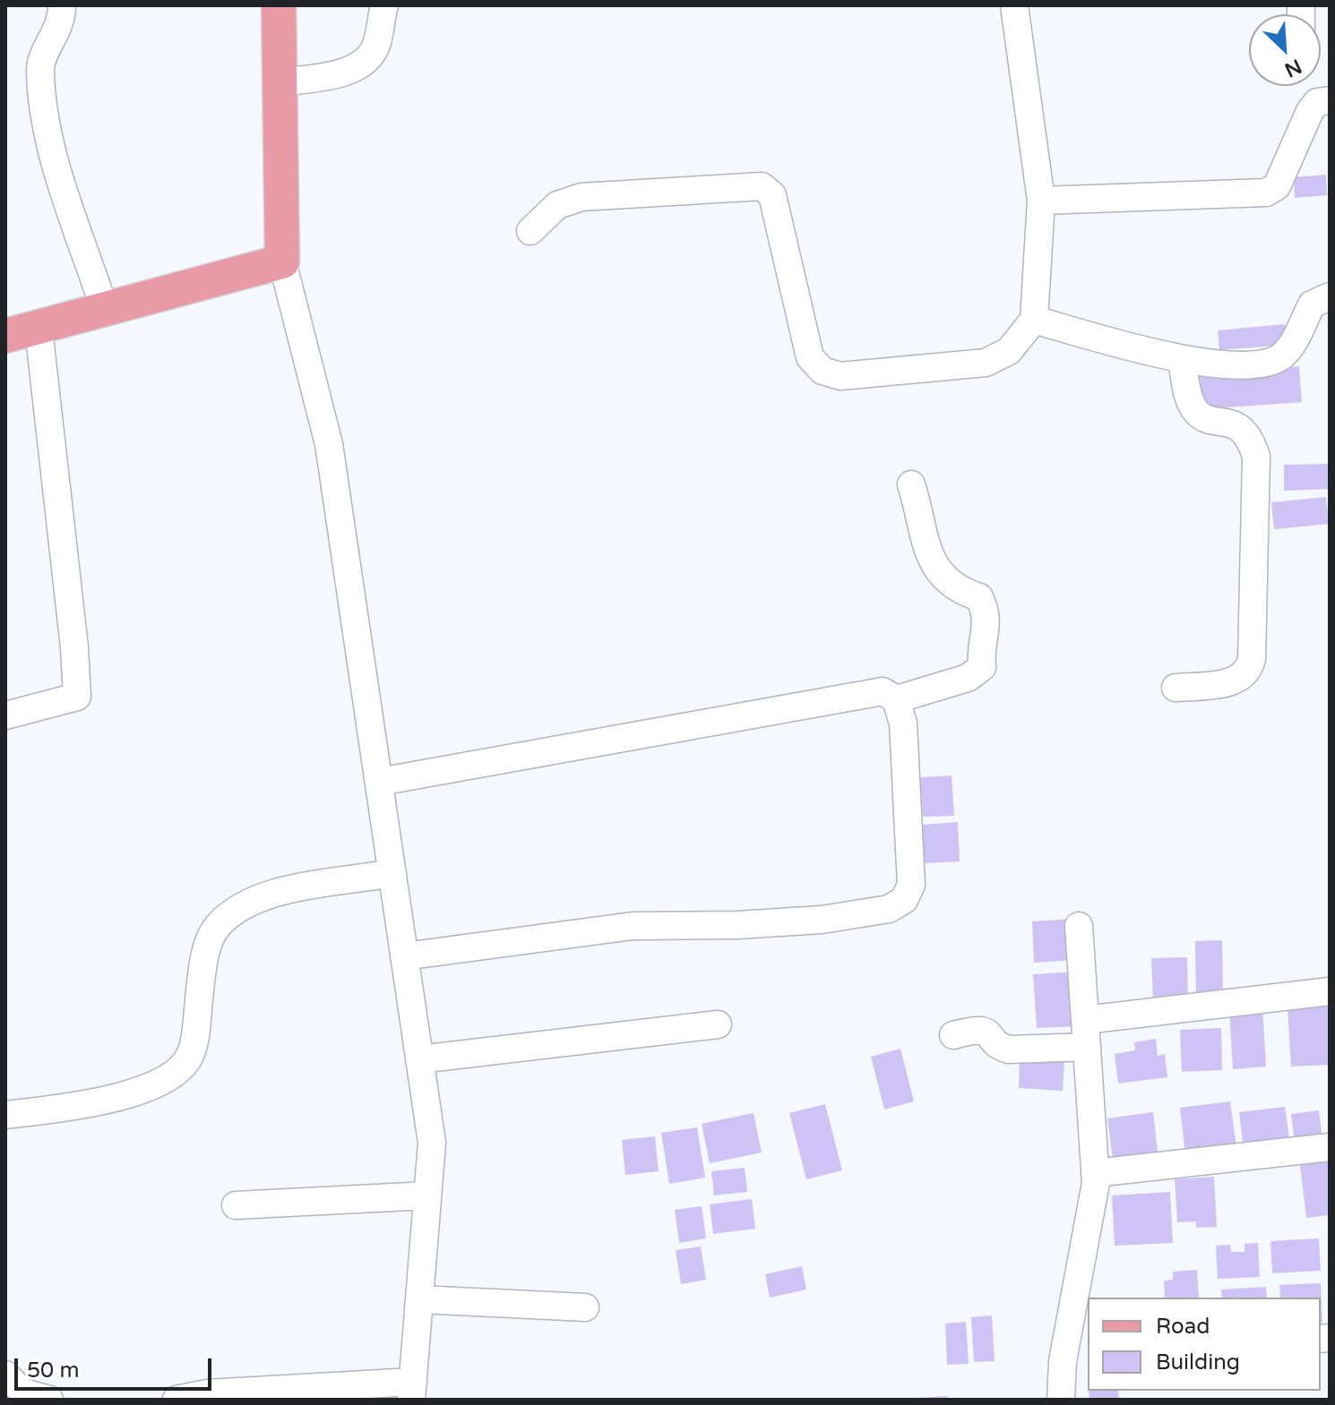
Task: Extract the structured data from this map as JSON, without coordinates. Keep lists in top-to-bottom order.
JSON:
{
  "legend": ["Road", "Building"],
  "scale_bar": "50 m",
  "north": "bottom right"
}
